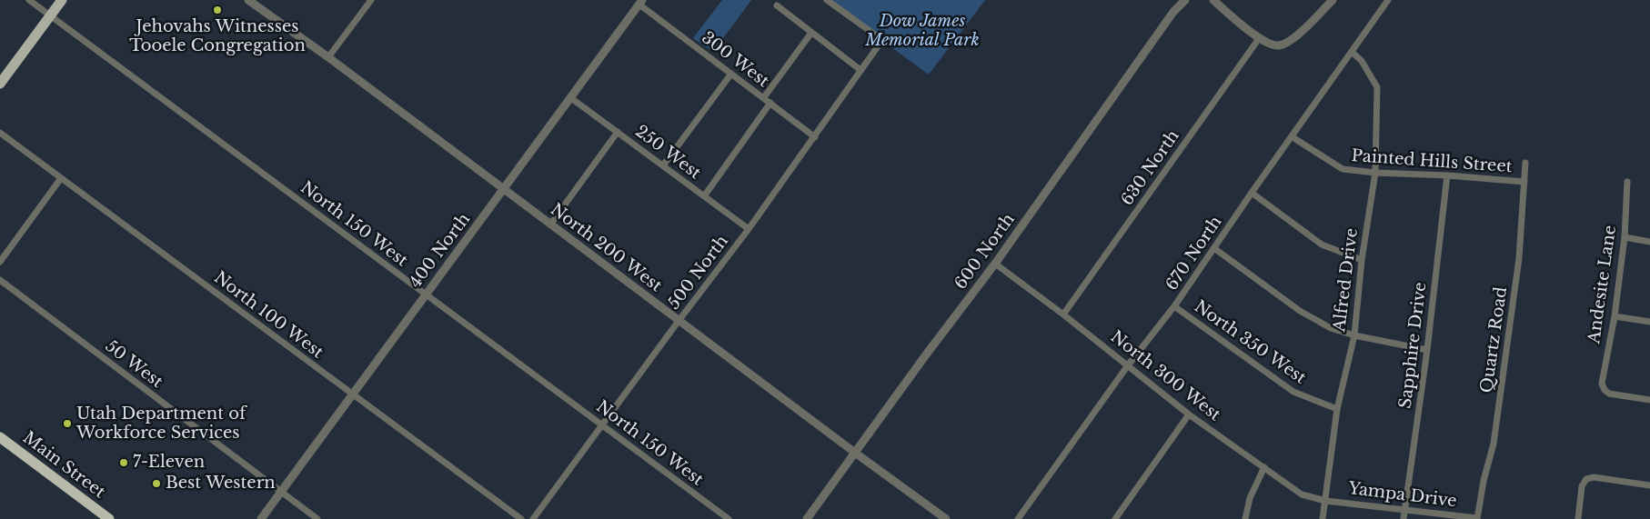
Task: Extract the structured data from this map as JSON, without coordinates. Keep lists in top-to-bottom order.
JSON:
{
  "streets": {
    "highway": ["Main Street"],
    "street": [
      "300 West",
      "250 West",
      "Painted Hills Street",
      "630 North",
      "North 150 West",
      "North 200 West",
      "400 North",
      "600 North",
      "670 North",
      "500 North",
      "Alfred Drive",
      "Andesite Lane",
      "North 100 West",
      "Quartz Road",
      "North 350 West",
      "Sapphire Drive",
      "50 West",
      "North 300 West",
      "Yampa Drive"
    ]
  },
  "crossings": [
    ["300 West", "400 North"],
    ["300 West", "500 North"],
    ["250 West", "400 North"],
    ["250 West", "500 North"],
    ["Painted Hills Street", "670 North"],
    ["Painted Hills Street", "Alfred Drive"],
    ["Painted Hills Street", "Quartz Road"],
    ["Painted Hills Street", "Sapphire Drive"],
    ["630 North", "North 300 West"],
    ["North 150 West", "400 North"],
    ["North 150 West", "500 North"],
    ["North 200 West", "400 North"],
    ["North 200 West", "600 North"],
    ["North 200 West", "500 North"],
    ["400 North", "North 100 West"],
    ["400 North", "50 West"],
    ["600 North", "North 300 West"],
    ["670 North", "Alfred Drive"],
    ["670 North", "North 350 West"],
    ["670 North", "North 300 West"],
    ["Alfred Drive", "North 350 West"],
    ["Alfred Drive", "North 300 West"],
    ["Alfred Drive", "Yampa Drive"],
    ["Quartz Road", "Yampa Drive"],
    ["Sapphire Drive", "Yampa Drive"],
    ["North 300 West", "Yampa Drive"]
  ],
  "parks": ["Dow James Memorial Park"],
  "places": [
    "Jehovahs Witnesses Tooele Congregation",
    "Utah Department of Workforce Services",
    "7-Eleven",
    "Best Western"
  ]
}
